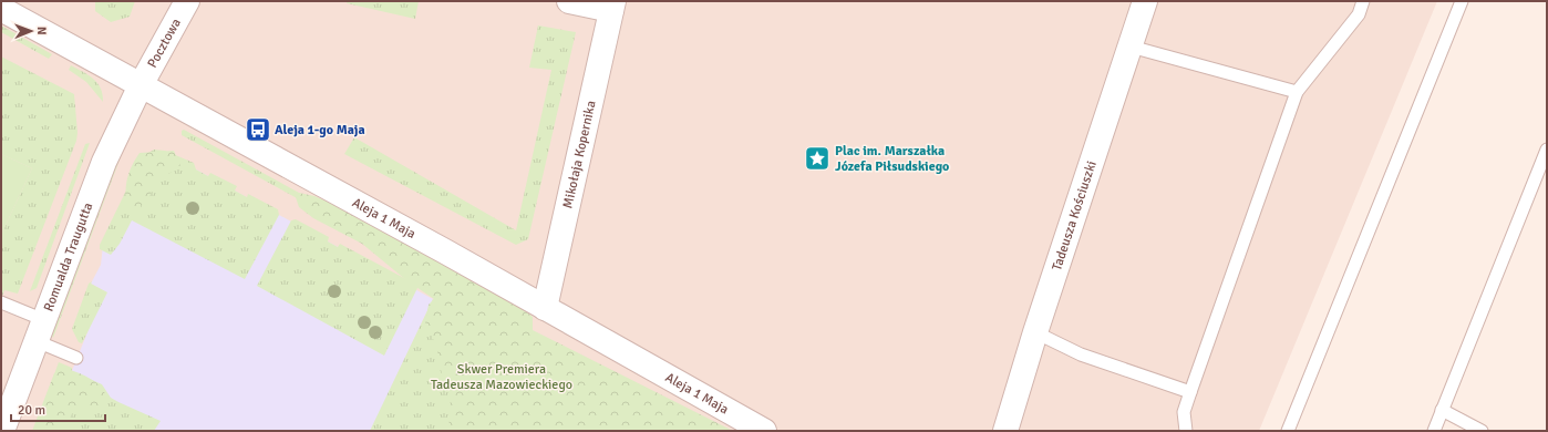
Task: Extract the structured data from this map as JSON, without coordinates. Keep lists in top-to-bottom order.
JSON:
{
  "streets": {
    "street": [
      "Pocztowa",
      "Mikołaja Kopernika",
      "Tadeusza Kościuszki",
      "Aleja 1 Maja",
      "Romualda Traugutta"
    ]
  },
  "crossings": [
    ["Pocztowa", "Aleja 1 Maja"],
    ["Pocztowa", "Romualda Traugutta"],
    ["Mikołaja Kopernika", "Aleja 1 Maja"],
    ["Aleja 1 Maja", "Romualda Traugutta"]
  ],
  "parks": ["Skwer Premiera Tadeusza Mazowieckiego"],
  "places": {
    "bus stop": ["Aleja 1-go Maja"],
    "place": ["Plac im. Marszałka Józefa Piłsudskiego"]
  },
  "scale_bar": "20 m",
  "north": "right"
}
